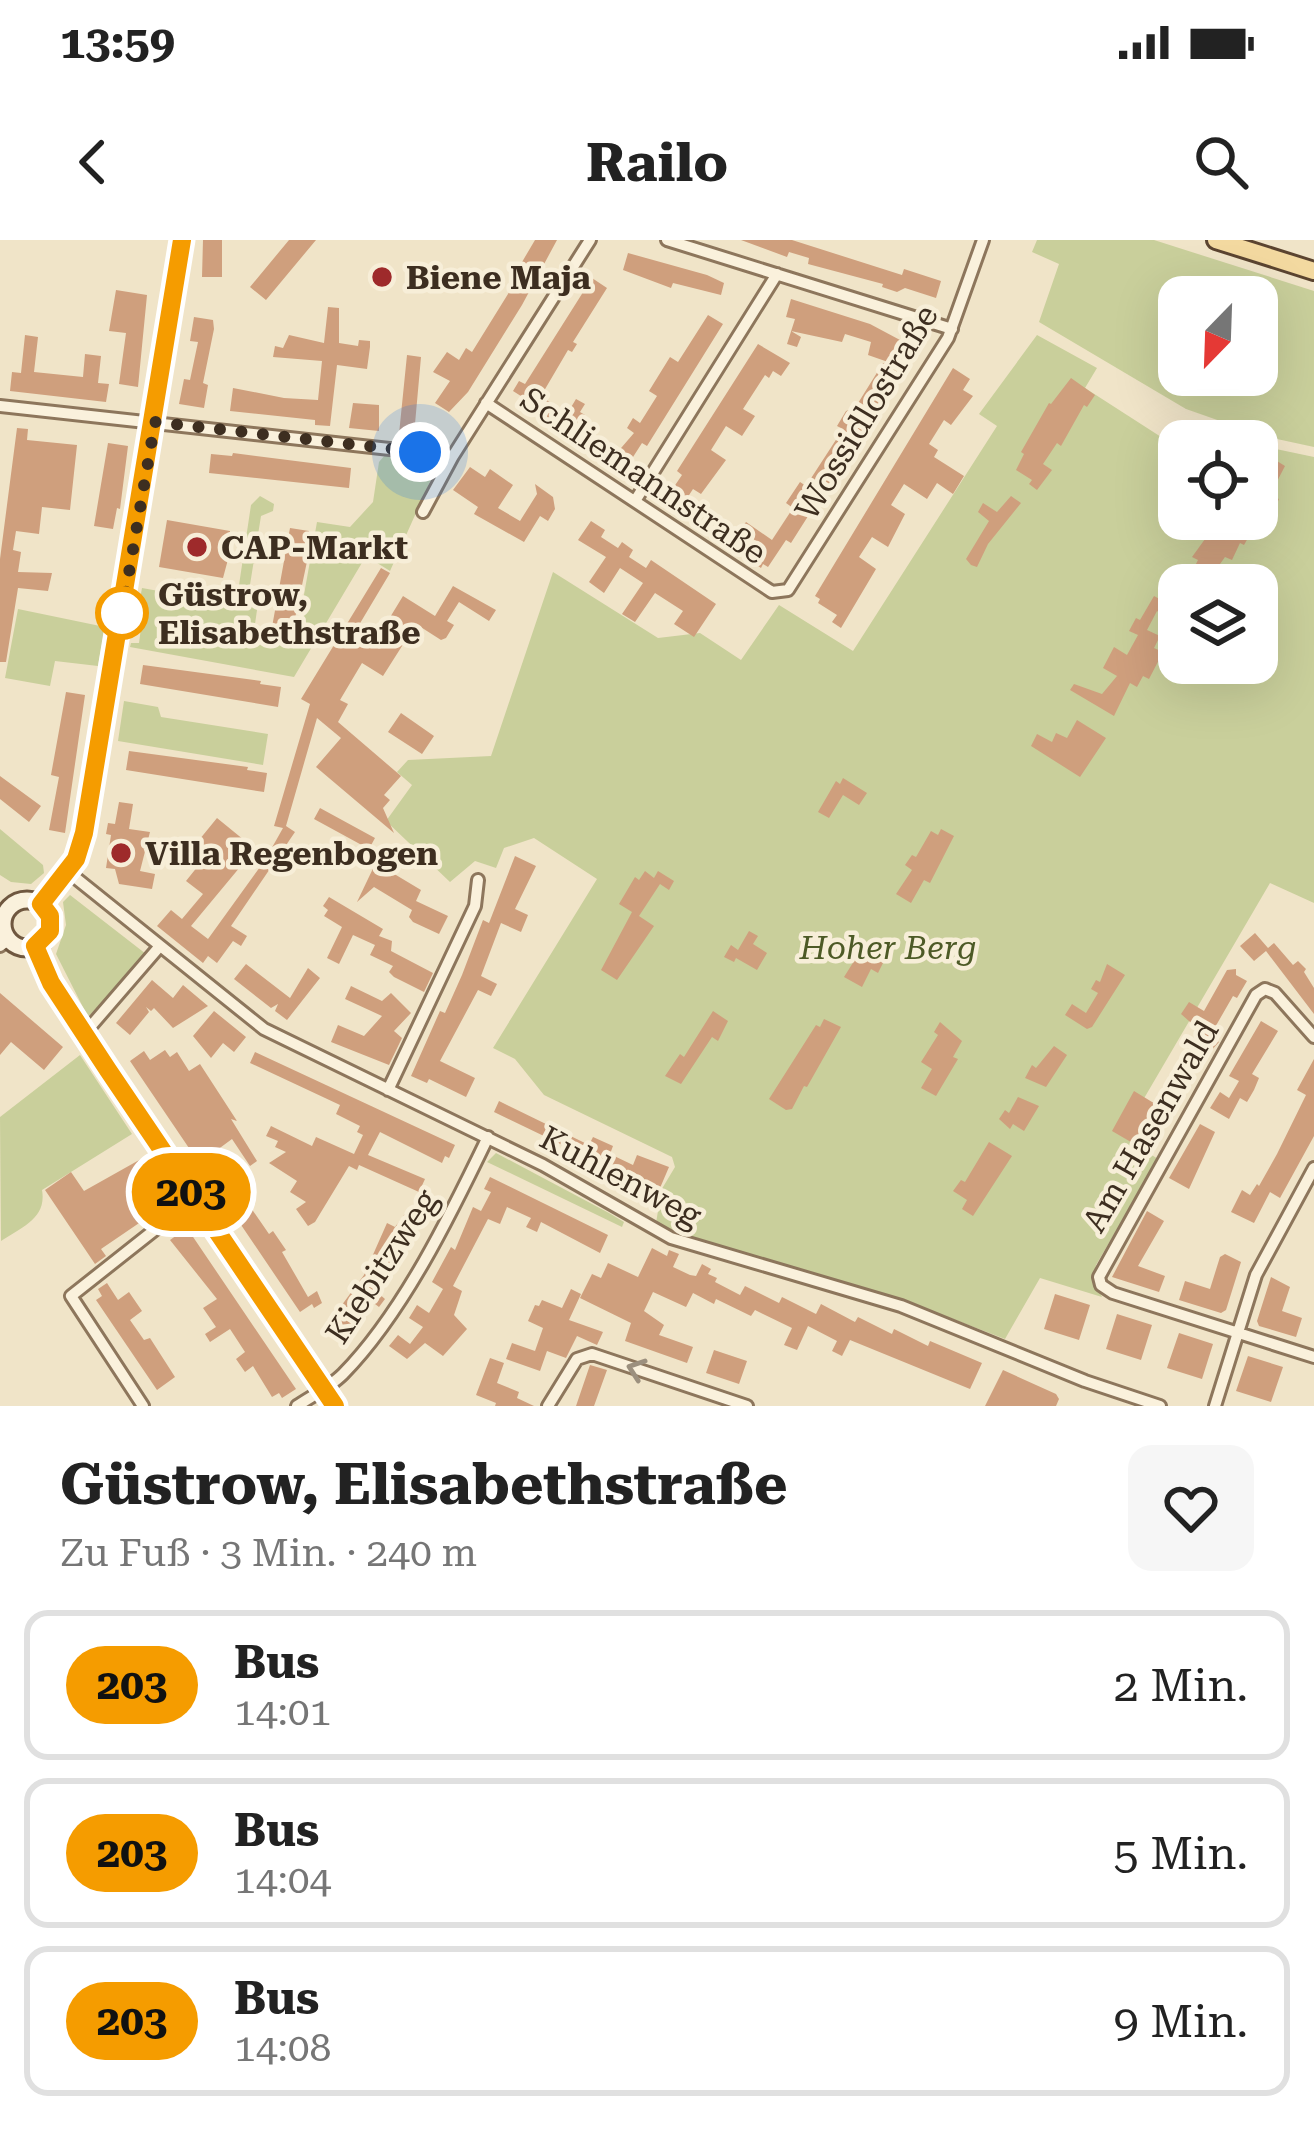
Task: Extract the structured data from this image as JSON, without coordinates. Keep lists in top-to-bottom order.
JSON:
{
  "streets": {
    "street": [
      "Wossidlostraße",
      "Schliemannstraße",
      "Am Hasenwald",
      "Kuhlenweg",
      "Kiebitzweg"
    ]
  },
  "crossings": [
    ["Wossidlostraße", "Schliemannstraße"],
    ["Kuhlenweg", "Kiebitzweg"]
  ],
  "parks": ["Hoher Berg"],
  "places": [
    "Biene Maja",
    "CAP-Markt",
    "Güstrow, Elisabethstraße",
    "Villa Regenbogen"
  ],
  "lines": ["bus line 203"],
  "north": "bottom left",
  "page": {
    "status": "13:59",
    "header": "Railo",
    "on_map": "203",
    "heading": ["Güstrow, Elisabethstraße", "Zu Fuß · 3 Min. · 240 m"],
    "list": [
      {
        "mark": "203",
        "name": "Bus",
        "note": "14:01",
        "value": "2 Min."
      },
      {
        "mark": "203",
        "name": "Bus",
        "note": "14:04",
        "value": "5 Min."
      },
      {
        "mark": "203",
        "name": "Bus",
        "note": "14:08",
        "value": "9 Min."
      }
    ]
  }
}
